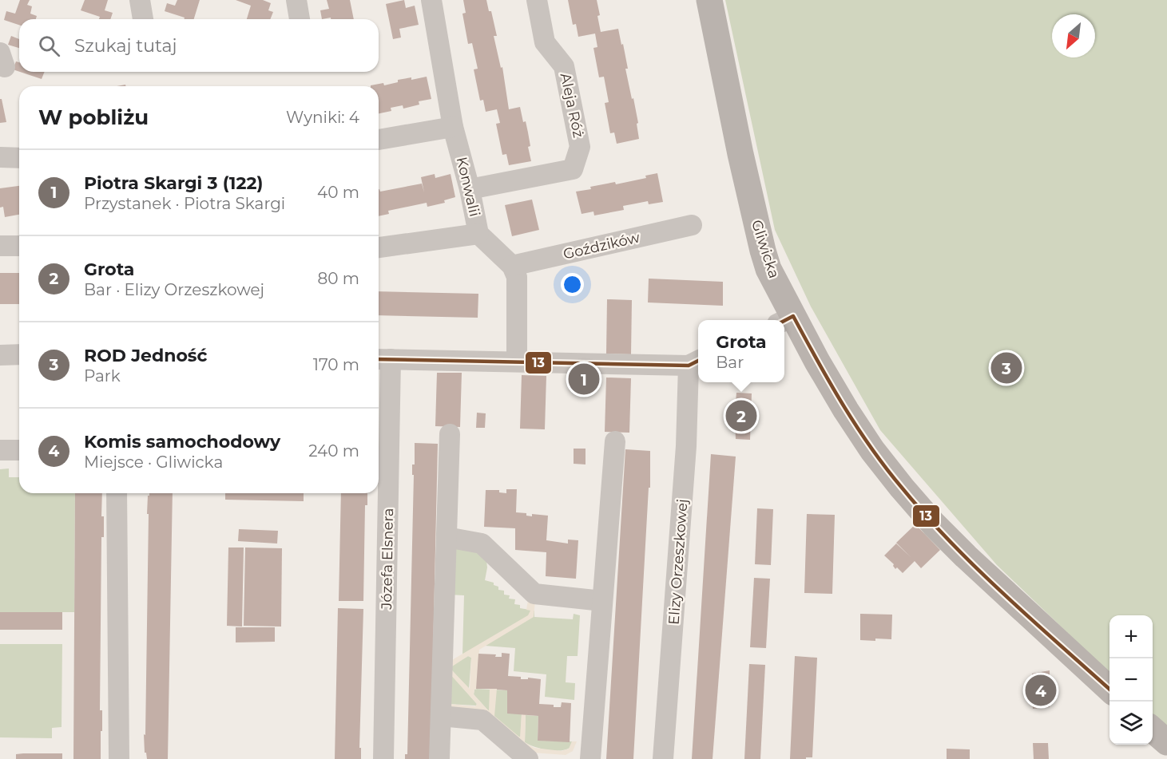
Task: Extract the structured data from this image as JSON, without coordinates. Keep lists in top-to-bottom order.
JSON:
{
  "streets": {
    "main road": ["Gliwicka"],
    "street": [
      "Aleja Róż",
      "Konwalii",
      "Goździków",
      "Józefa Elsnera",
      "Elizy Orzeszkowej"
    ]
  },
  "crossings": [
    ["Aleja Róż", "Konwalii"],
    ["Konwalii", "Goździków"]
  ],
  "lines": ["transit line 13"],
  "north": "bottom left",
  "page": {
    "search": "Szukaj tutaj",
    "heading": ["W pobliżu", "Wyniki: 4"],
    "list": [
      {
        "mark": "1",
        "name": "Piotra Skargi 3 (122)",
        "note": "Przystanek · Piotra Skargi",
        "value": "40 m"
      },
      {
        "mark": "2",
        "name": "Grota",
        "note": "Bar · Elizy Orzeszkowej",
        "value": "80 m"
      },
      {
        "mark": "3",
        "name": "ROD Jedność",
        "note": "Park",
        "value": "170 m"
      },
      {
        "mark": "4",
        "name": "Komis samochodowy",
        "note": "Miejsce · Gliwicka",
        "value": "240 m"
      }
    ],
    "popup": ["Grota", "Bar"],
    "pins": [
      "3",
      "1",
      "2",
      "4"
    ],
    "map_buttons": ["+", "−"]
  }
}
